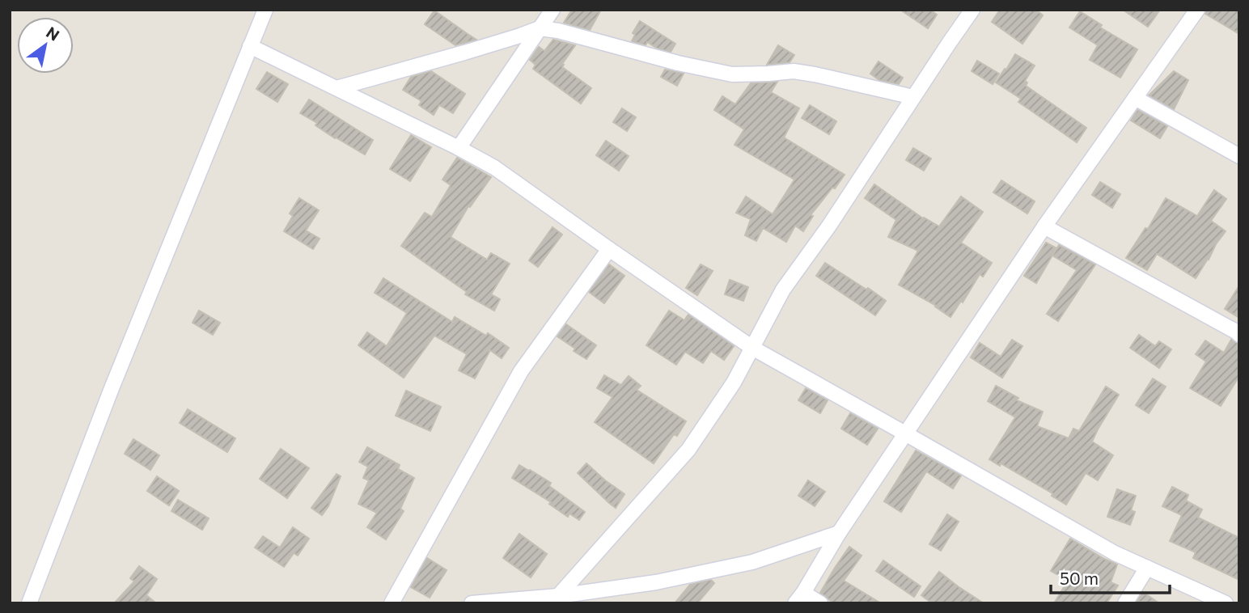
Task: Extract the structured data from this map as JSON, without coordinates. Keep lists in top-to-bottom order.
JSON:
{
  "scale_bar": "50 m",
  "north": "top right"
}
